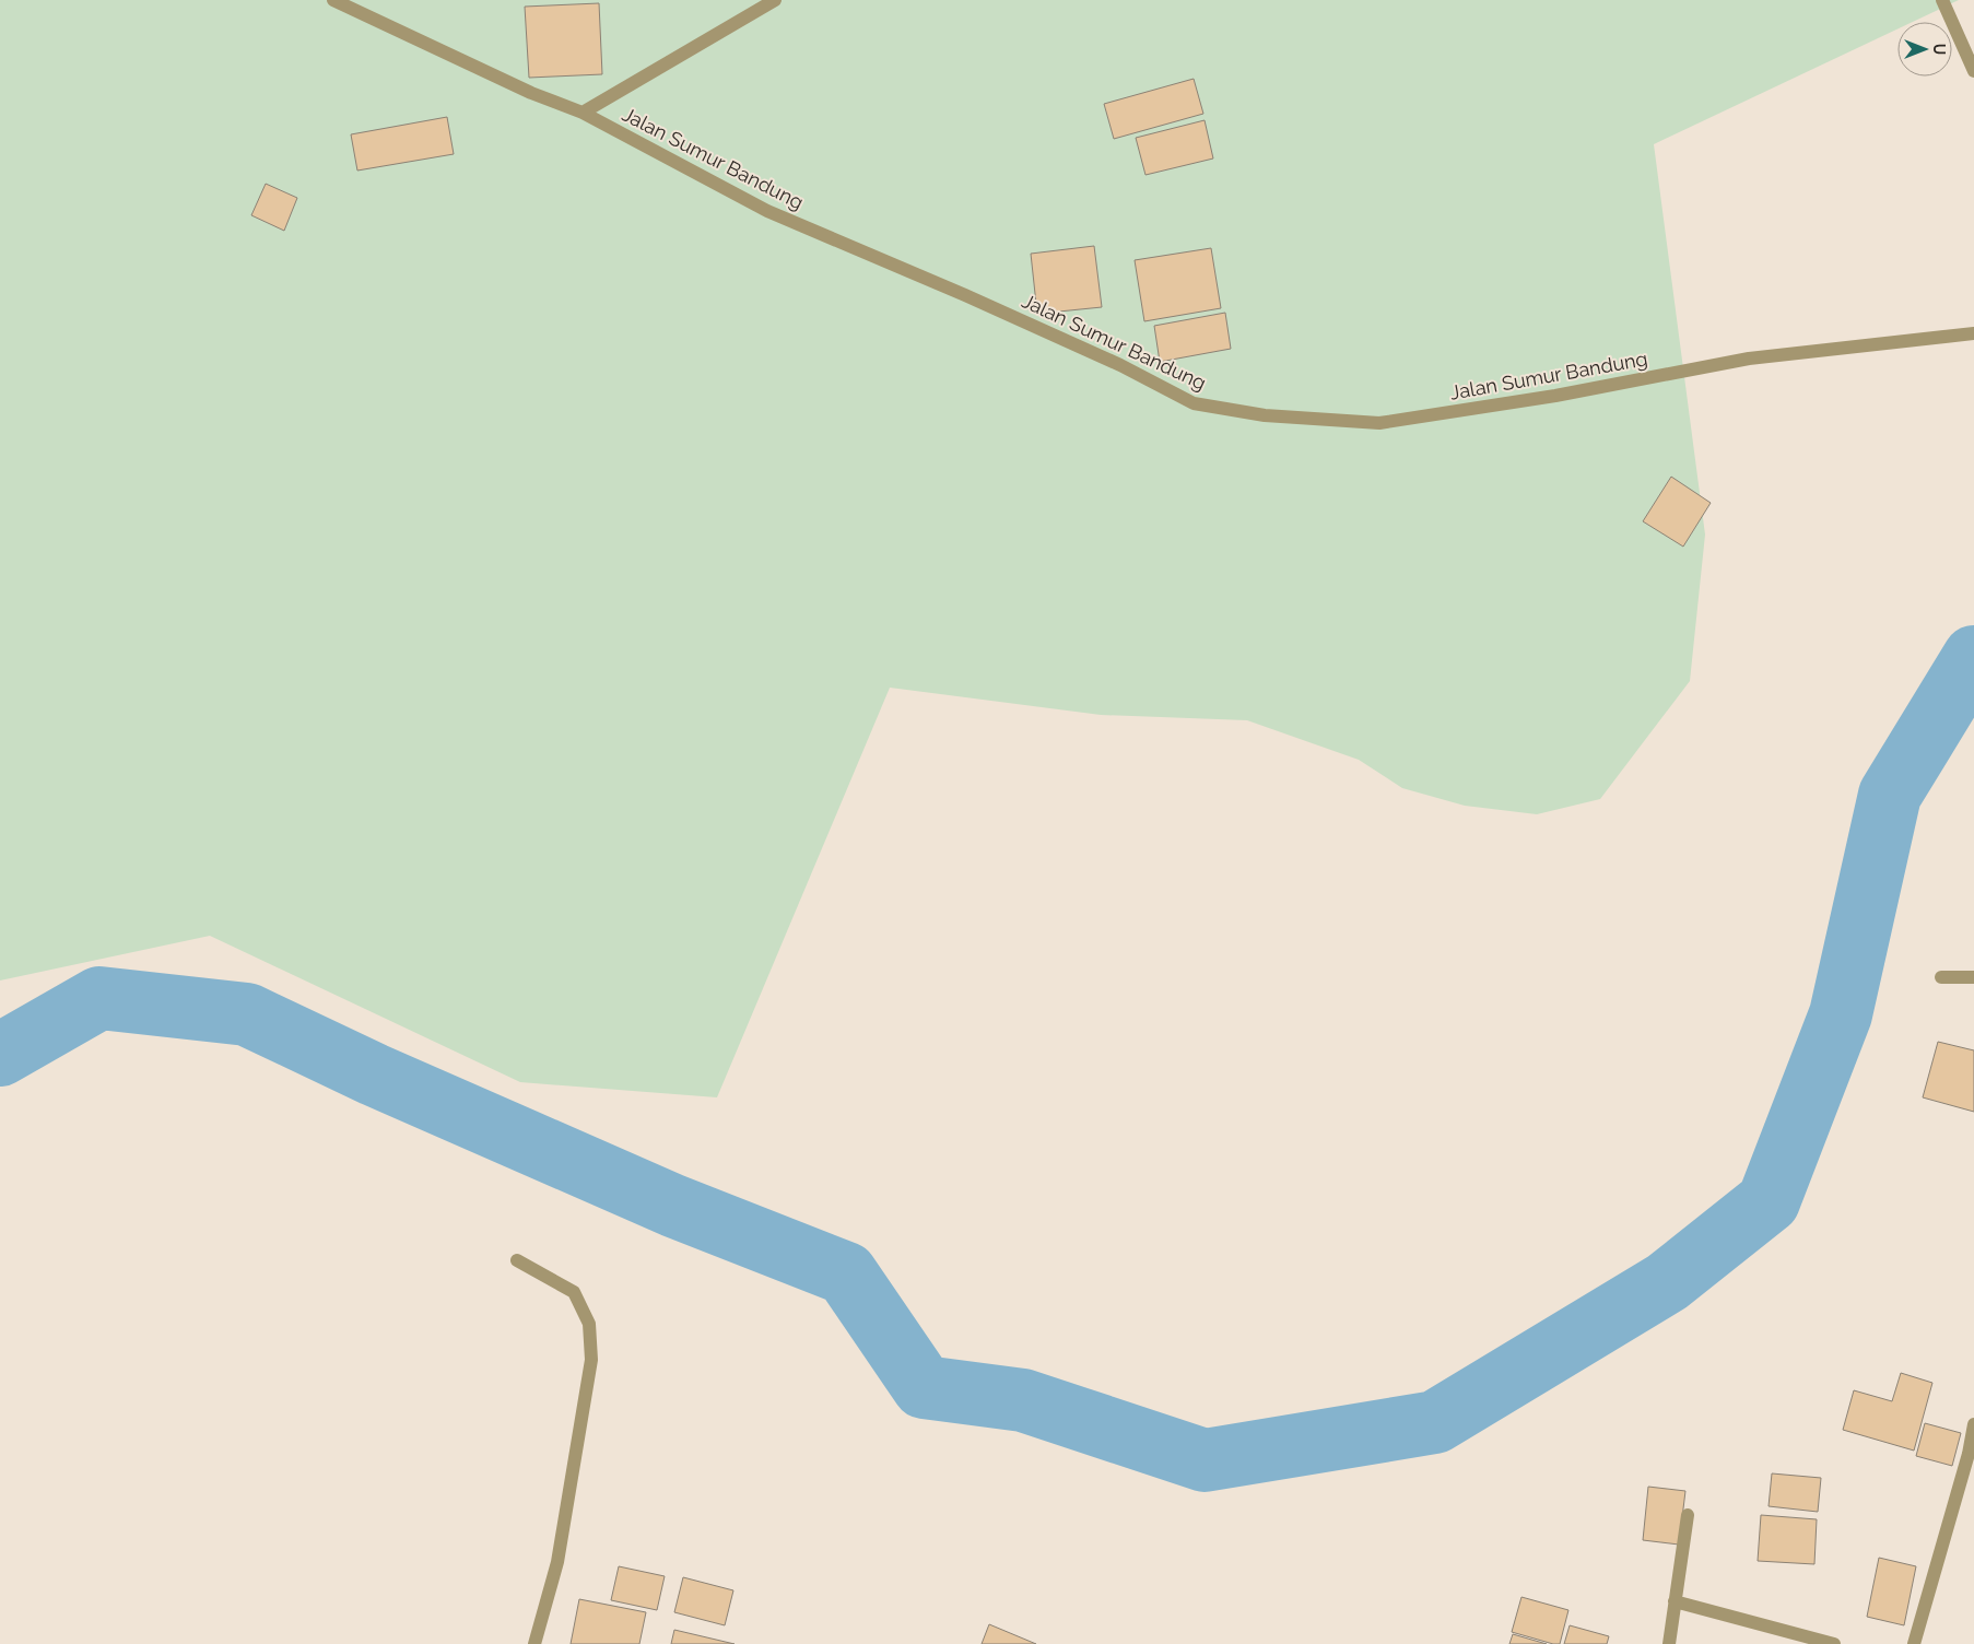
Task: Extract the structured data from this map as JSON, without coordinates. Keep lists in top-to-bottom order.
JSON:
{
  "streets": {
    "street": ["Jalan Sumur Bandung"]
  },
  "north": "right"
}
